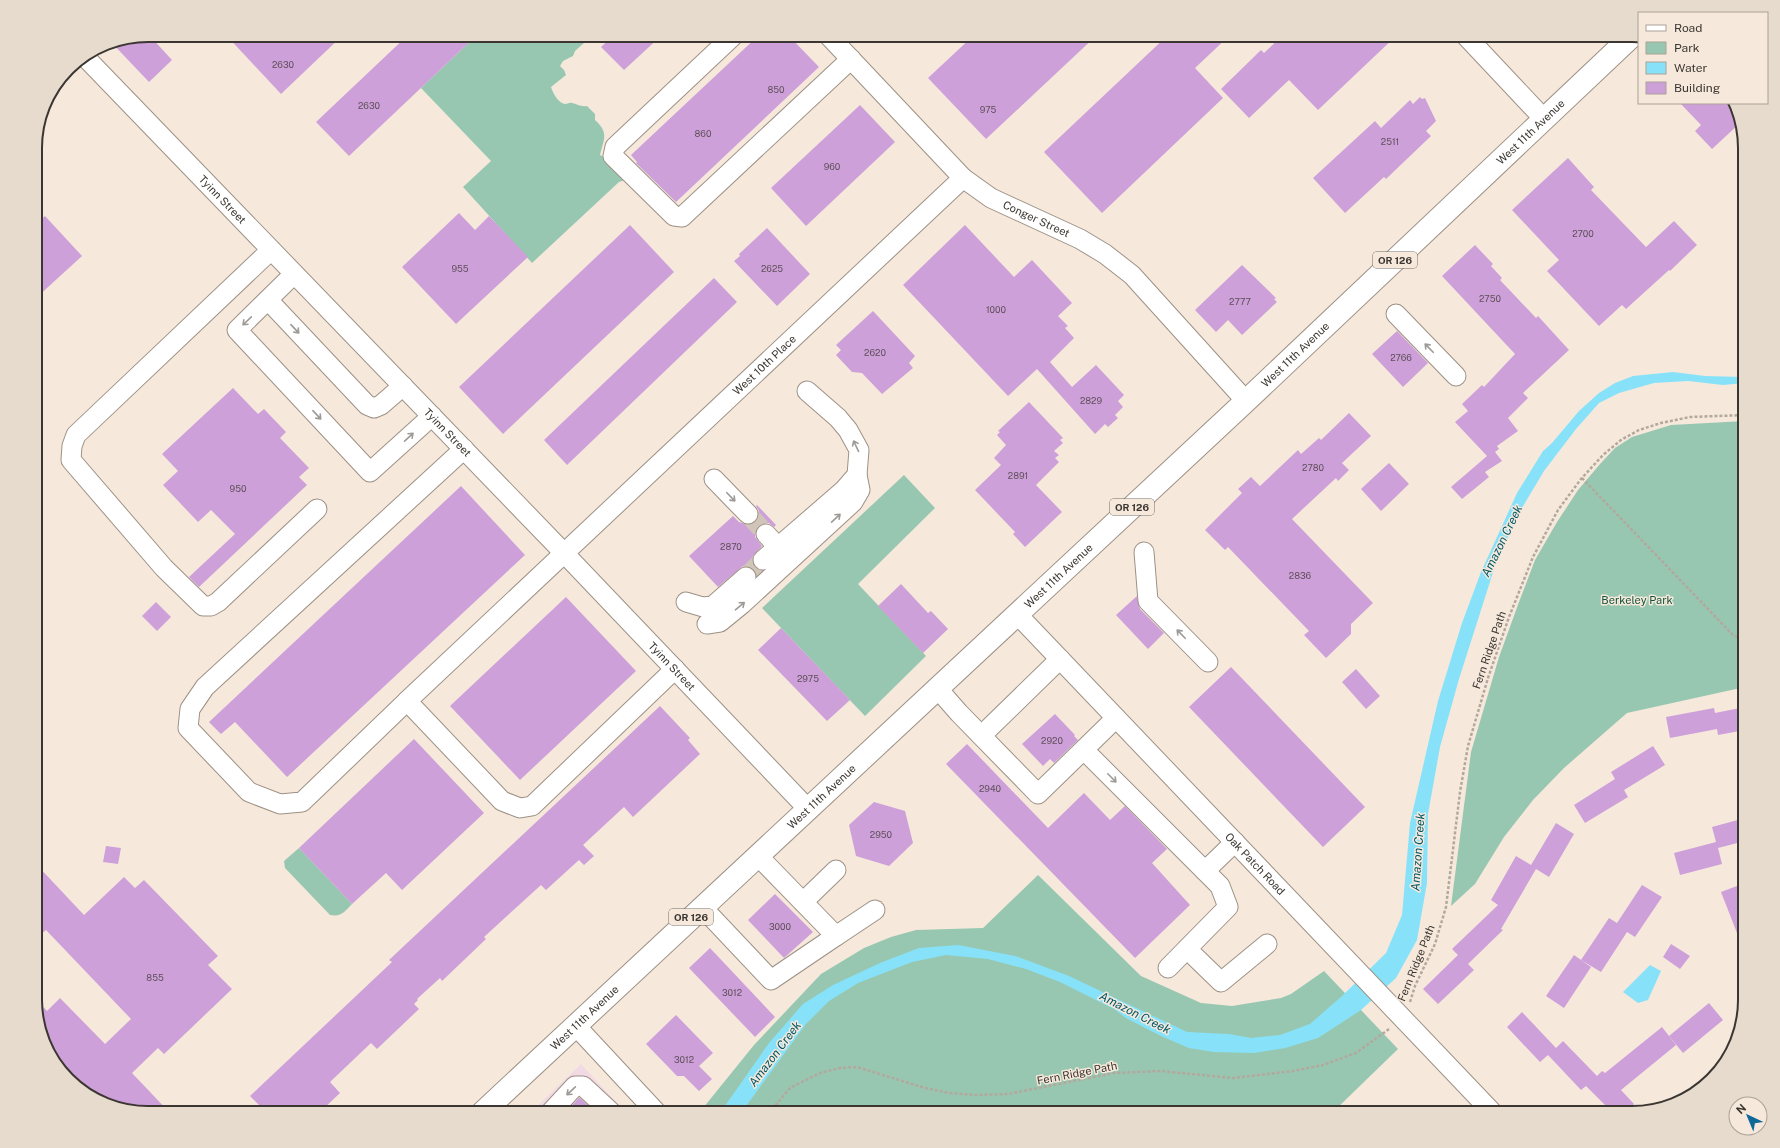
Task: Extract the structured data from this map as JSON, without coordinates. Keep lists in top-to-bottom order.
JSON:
{
  "streets": {
    "main road": ["West 11th Avenue", "OR 126"],
    "street": [
      "Tyinn Street",
      "Conger Street",
      "West 10th Place",
      "Oak Patch Road"
    ],
    "path": ["Fern Ridge Path"]
  },
  "crossings": [
    ["West 11th Avenue", "Tyinn Street"],
    ["West 11th Avenue", "Conger Street"],
    ["West 11th Avenue", "Oak Patch Road"],
    ["Tyinn Street", "West 10th Place"],
    ["Conger Street", "West 10th Place"],
    ["Fern Ridge Path", "Oak Patch Road"]
  ],
  "water": ["Amazon Creek"],
  "parks": ["Berkeley Park"],
  "house_numbers": [
    "2630",
    "850",
    "2630",
    "975",
    "860",
    "2511",
    "960",
    "2700",
    "955",
    "2625",
    "2750",
    "2777",
    "1000",
    "2620",
    "2766",
    "2829",
    "2780",
    "2891",
    "950",
    "2870",
    "2836",
    "2975",
    "2920",
    "2940",
    "2950",
    "3000",
    "855",
    "3012",
    "3012"
  ],
  "legend": [
    "Road",
    "Park",
    "Water",
    "Building"
  ],
  "north": "top left"
}
